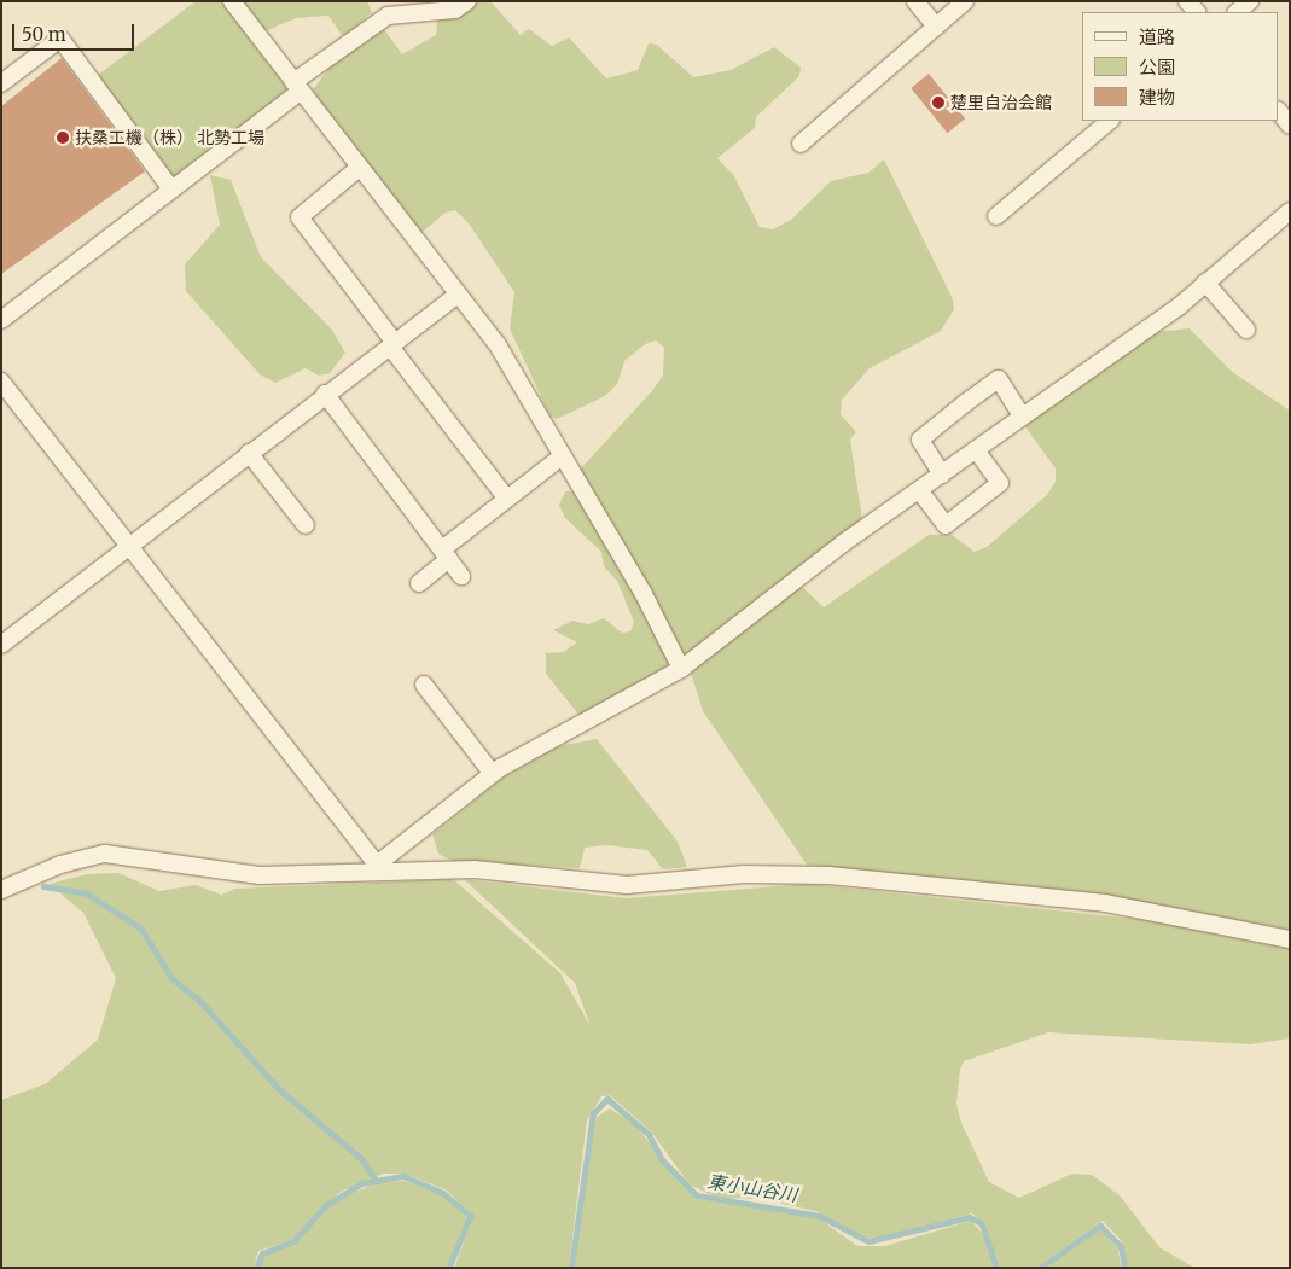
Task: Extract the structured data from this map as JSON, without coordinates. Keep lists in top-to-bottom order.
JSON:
{
  "water": ["東小山谷川"],
  "places": ["楚里自治会館", "扶桑工機（株） 北勢工場"],
  "legend": ["道路", "公園", "建物"],
  "scale_bar": "50 m"
}
